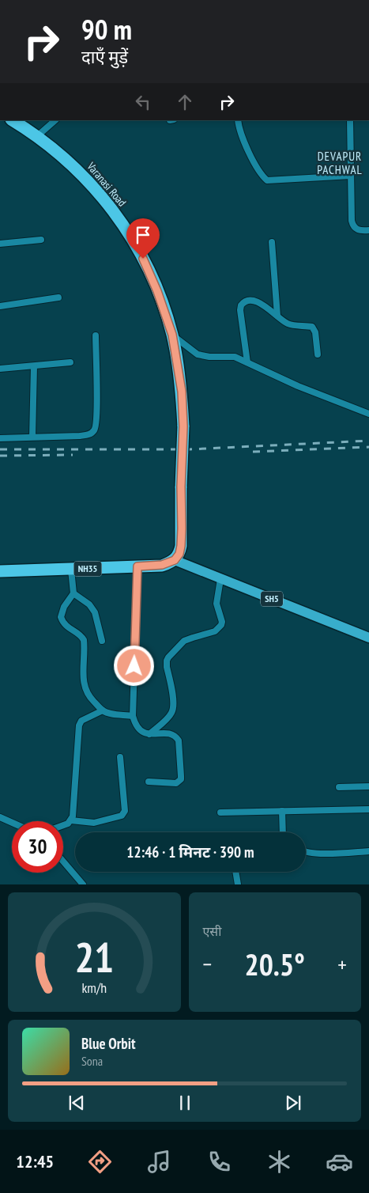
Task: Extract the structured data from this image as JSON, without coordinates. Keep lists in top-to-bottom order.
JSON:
{
  "streets": {
    "highway": ["Varanasi Road", "NH35"],
    "main road": ["SH5"]
  },
  "crossings": [
    ["Varanasi Road", "NH35"],
    ["Varanasi Road", "SH5"],
    ["NH35", "SH5"]
  ],
  "districts": ["DEVAPUR PACHWAL"],
  "page": {
    "turn": ["90 m", "दाएँ मुड़ें"],
    "limit": "30",
    "trip": "12:46 · 1 मिनट · 390 m",
    "tile": "एसी",
    "heat": ["−", "20.5°", "+"],
    "song": ["Blue Orbit", "Sona"],
    "tabs": "12:45",
    "gauge": ["21", "km/h"]
  }
}
